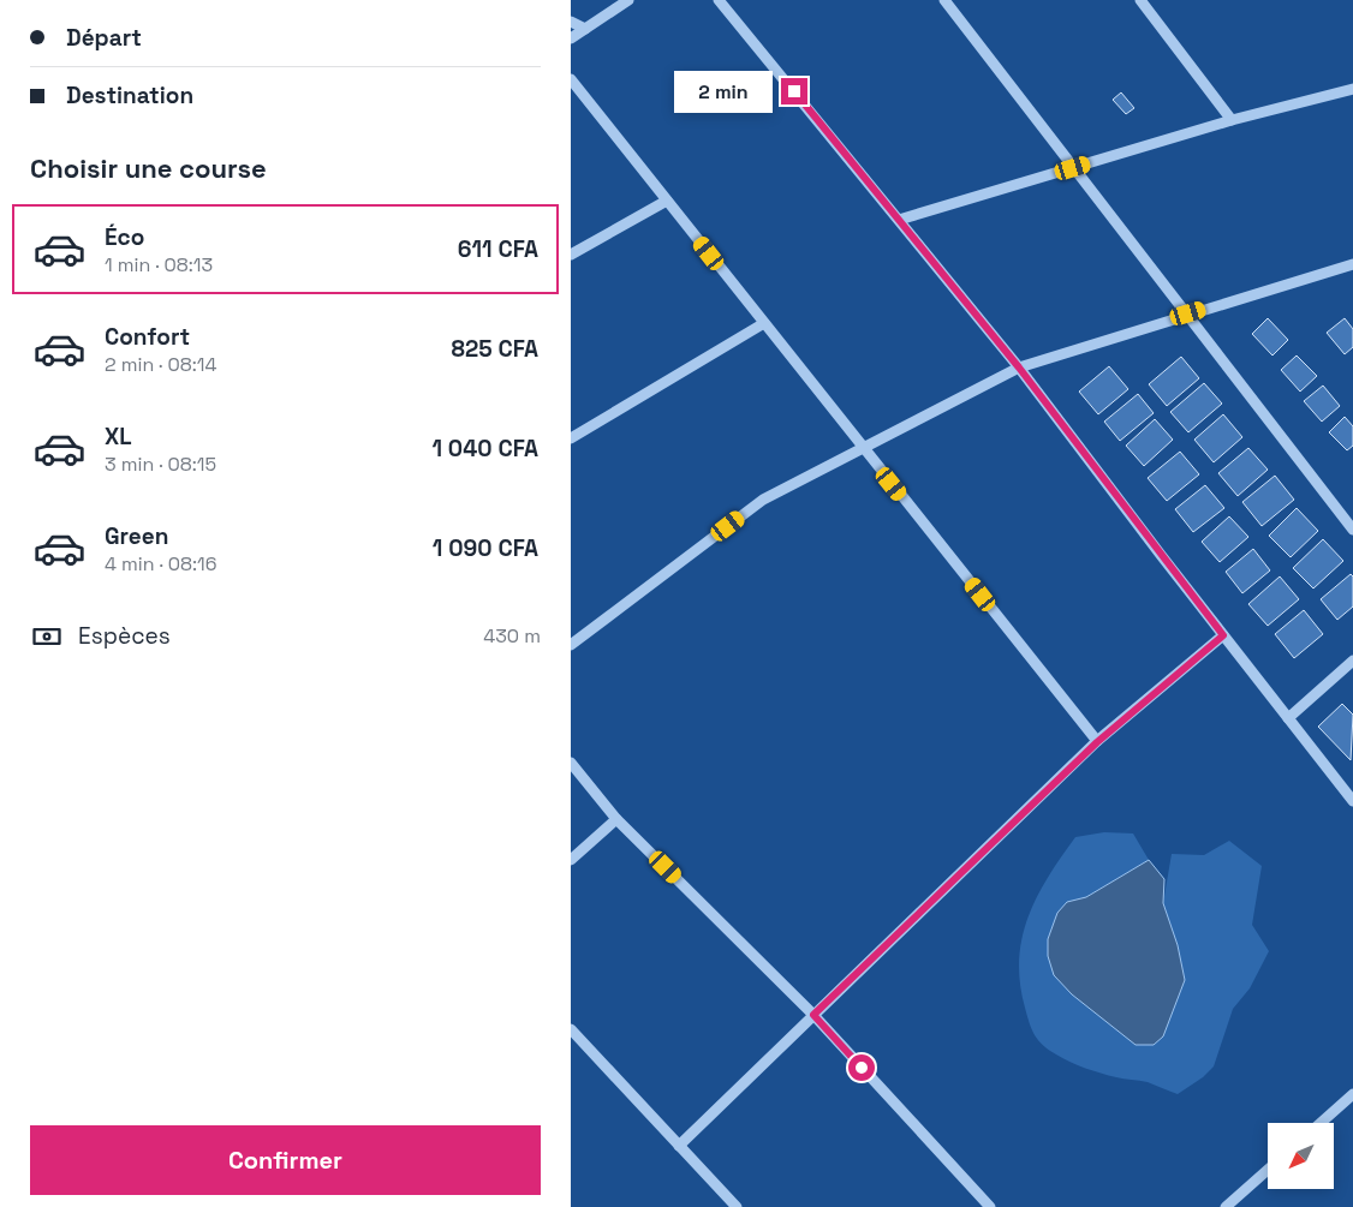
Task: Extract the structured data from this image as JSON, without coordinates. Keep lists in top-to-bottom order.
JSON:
{
  "north": "bottom left",
  "page": {
    "banner": ["Départ", "Destination"],
    "bubble": "2 min",
    "heading": "Choisir une course",
    "list": [
      {
        "name": "Éco",
        "note": "1 min · 08:13",
        "value": "611 CFA"
      },
      {
        "name": "Confort",
        "note": "2 min · 08:14",
        "value": "825 CFA"
      },
      {
        "name": "XL",
        "note": "3 min · 08:15",
        "value": "1 040 CFA"
      },
      {
        "name": "Green",
        "note": "4 min · 08:16",
        "value": "1 090 CFA"
      }
    ],
    "pay": ["Espèces", "430 m"],
    "buttons": "Confirmer"
  }
}
